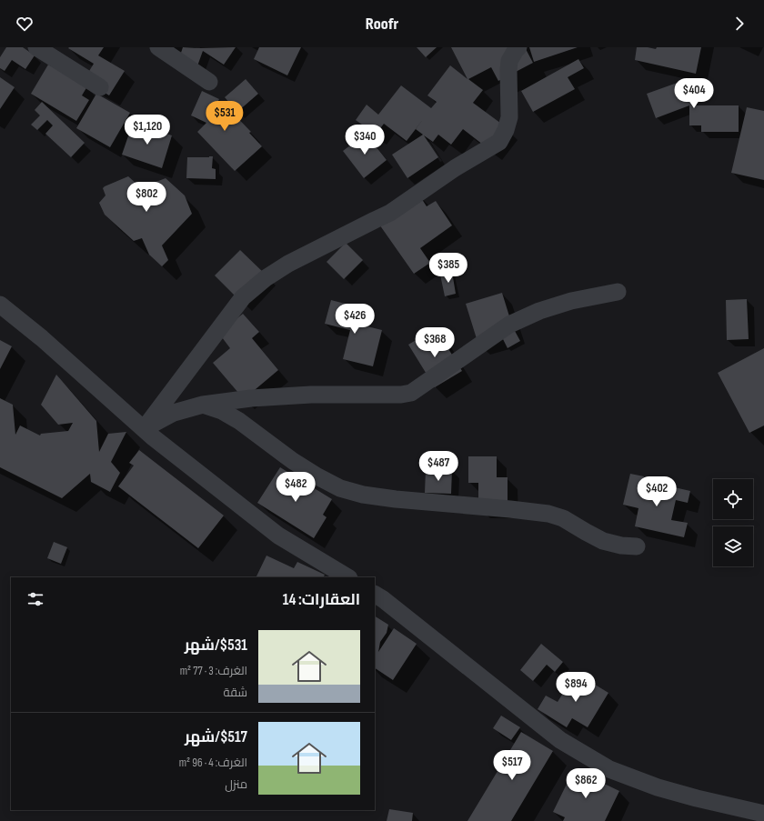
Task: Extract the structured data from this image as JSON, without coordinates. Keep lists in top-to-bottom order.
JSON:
{
  "page": {
    "header": "Roofr",
    "price": [
      "$404",
      "$531",
      "$1,120",
      "$340",
      "$802",
      "$385",
      "$426",
      "$368",
      "$487",
      "$482",
      "$402",
      "$894",
      "$517",
      "$862"
    ],
    "heading": "العقارات: 14",
    "list": [
      {
        "name": "$531/شهر",
        "note": "الغرف: 3 · 77 m² · شقة"
      },
      {
        "name": "$517/شهر",
        "note": "الغرف: 4 · 96 m² · منزل"
      }
    ]
  }
}
